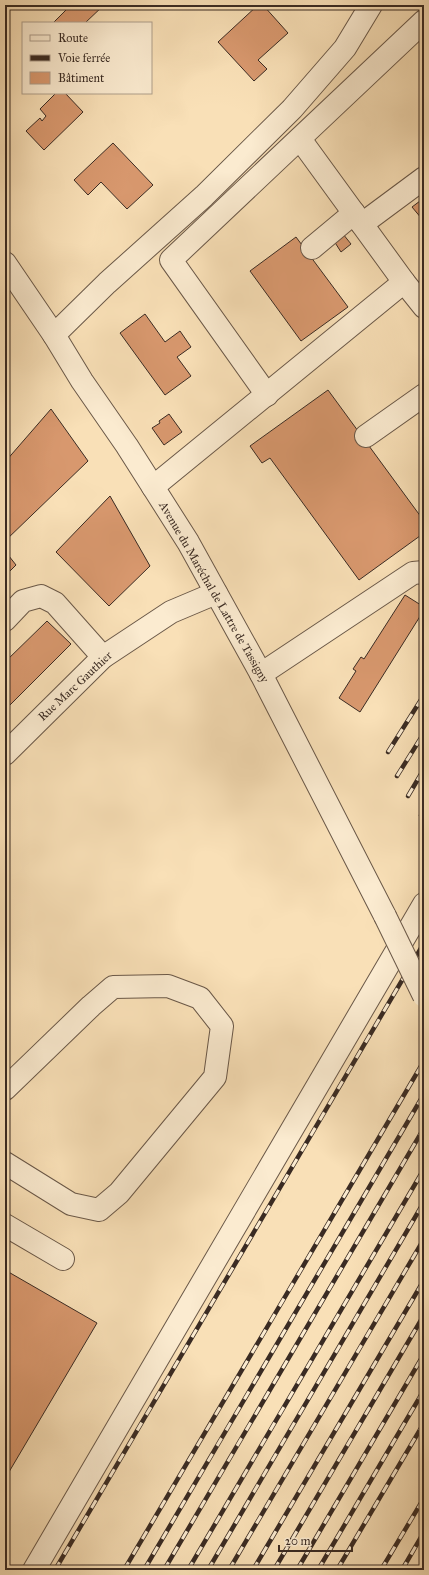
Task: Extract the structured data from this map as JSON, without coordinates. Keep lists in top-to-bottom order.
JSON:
{
  "streets": {
    "street": ["Avenue du Maréchal de Lattre de Tassigny", "Rue Marc Gauthier"]
  },
  "crossings": [
    ["Avenue du Maréchal de Lattre de Tassigny", "Rue Marc Gauthier"]
  ],
  "legend": ["Route", "Voie ferrée", "Bâtiment"],
  "scale_bar": "20 m"
}
